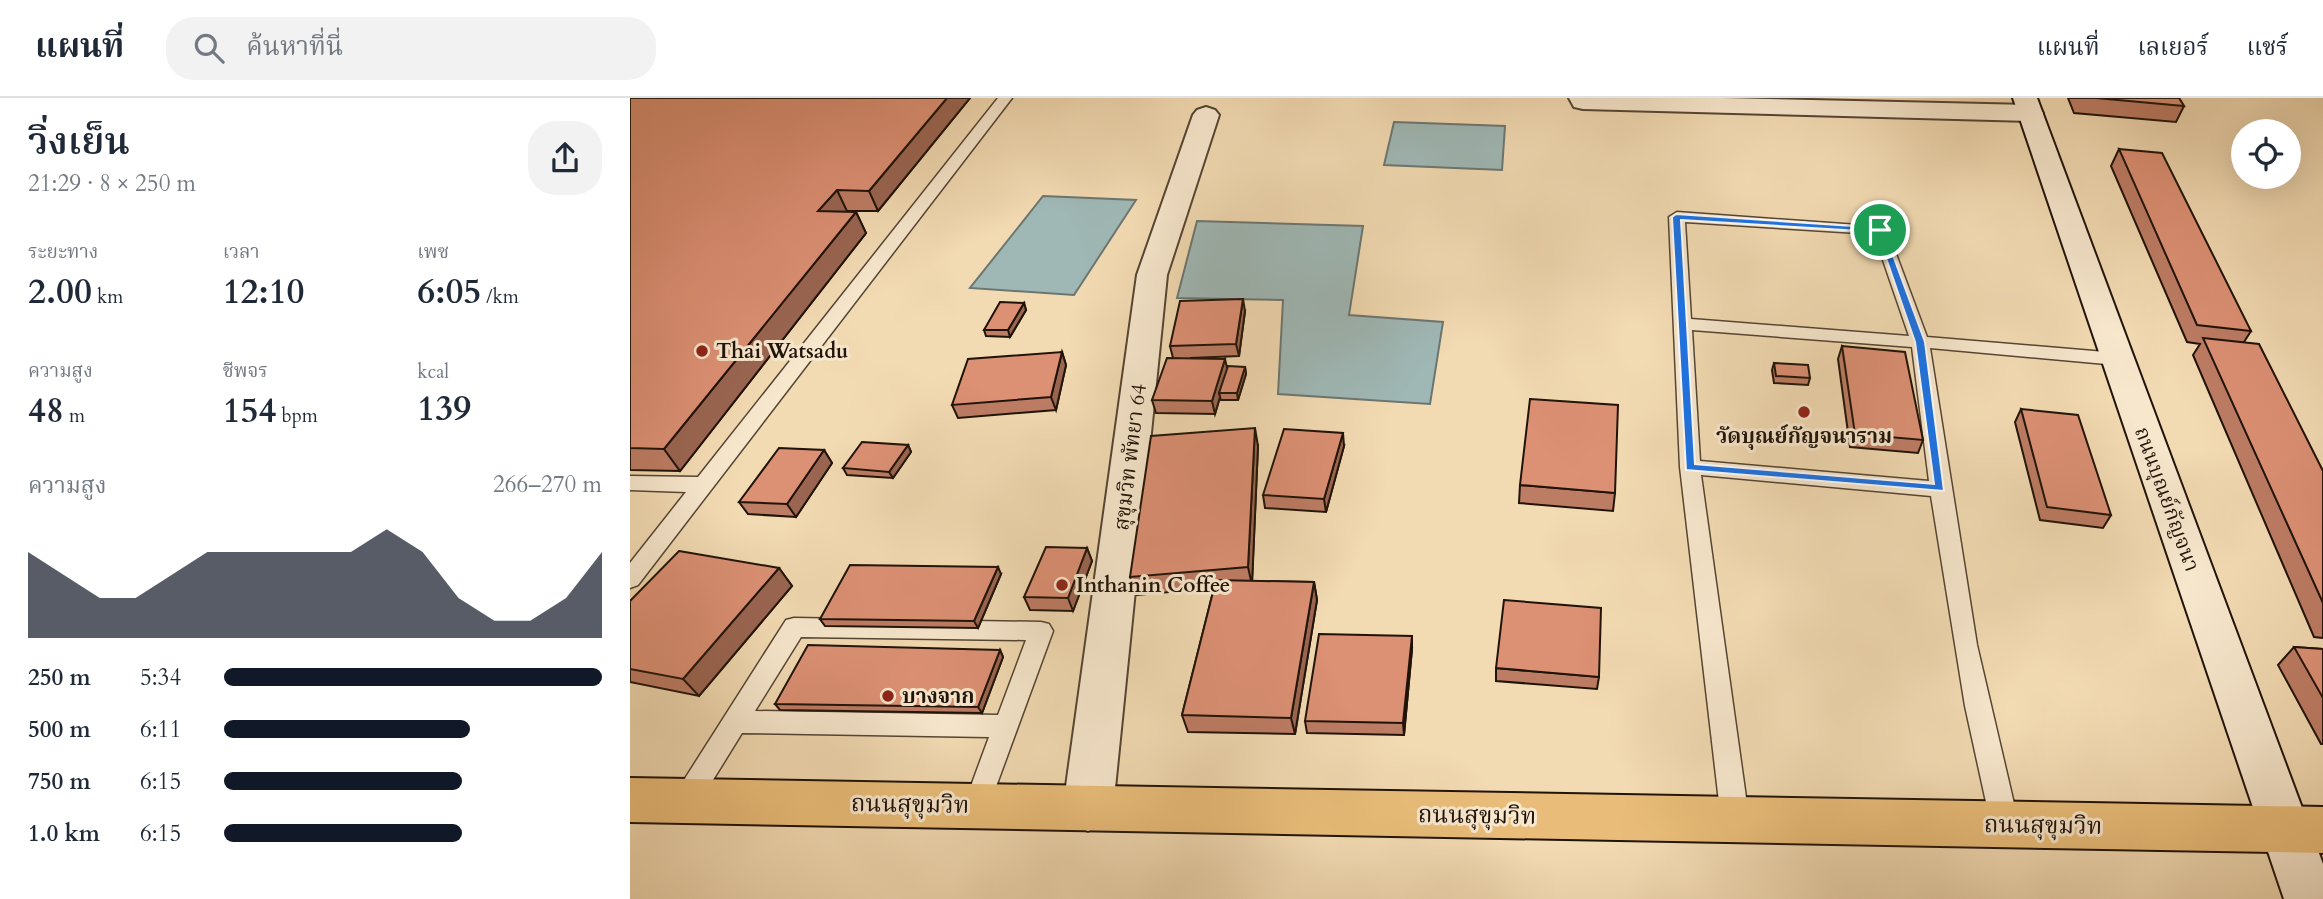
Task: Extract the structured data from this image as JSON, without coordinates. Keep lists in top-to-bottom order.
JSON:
{
  "streets": {
    "highway": ["ถนนสุขุมวิท"],
    "street": ["สุขุมวิท พัทยา 64", "ถนนบุณย์กัญจนา"]
  },
  "crossings": [
    ["สุขุมวิท พัทยา 64", "ถนนสุขุมวิท"],
    ["ถนนบุณย์กัญจนา", "ถนนสุขุมวิท"]
  ],
  "places": [
    "Thai Watsadu",
    "วัดบุณย์กัญจนาราม",
    "Inthanin Coffee",
    "บางจาก"
  ],
  "page": {
    "header": "แผนที่",
    "search": "ค้นหาที่นี่",
    "nav": ["แผนที่", "เลเยอร์", "แชร์"],
    "heading": ["วิ่งเย็น", "21:29 · 8 × 250 m"],
    "stats": [
      ["ระยะทาง", "2.00 km"],
      ["เวลา", "12:10"],
      ["เพซ", "6:05 /km"],
      ["ความสูง", "48 m"],
      ["ชีพจร", "154 bpm"],
      ["kcal", "139"]
    ],
    "chart": ["ความสูง", "266–270 m"],
    "list": [
      {
        "name": "250 m",
        "note": "5:34"
      },
      {
        "name": "500 m",
        "note": "6:11"
      },
      {
        "name": "750 m",
        "note": "6:15"
      },
      {
        "name": "1.0 km",
        "note": "6:15"
      }
    ]
  }
}
